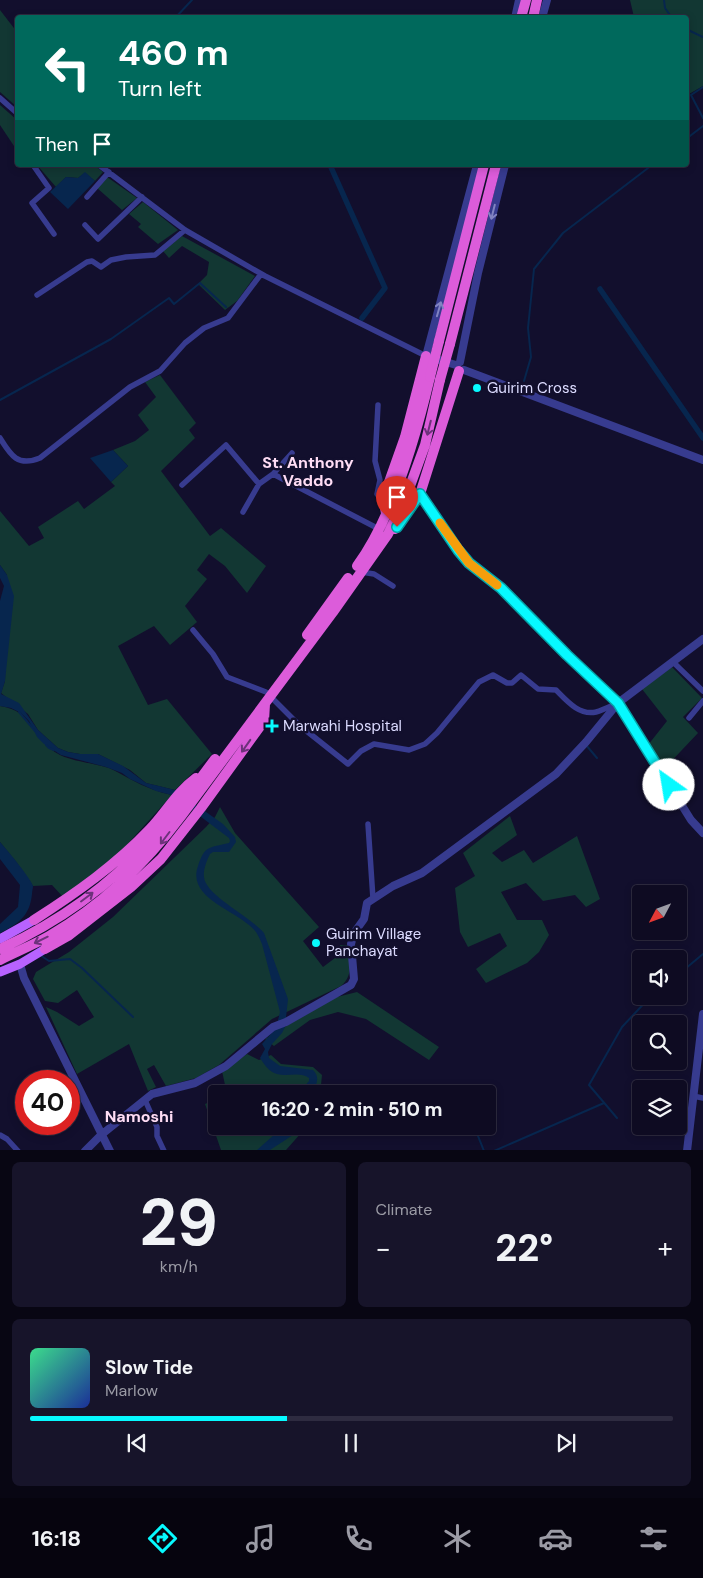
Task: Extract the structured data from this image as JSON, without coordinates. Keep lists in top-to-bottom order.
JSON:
{
  "districts": ["St. Anthony Vaddo", "Namoshi"],
  "places": {
    "other": ["Guirim Cross", "Guirim Village Panchayat"],
    "health": ["Marwahi Hospital"]
  },
  "north": "bottom left",
  "page": {
    "turn": ["460 m", "Turn left"],
    "then": "Then",
    "limit": "40",
    "trip": "16:20 · 2 min · 510 m",
    "tile": [
      ["29", "km/h"],
      "Climate"
    ],
    "heat": ["−", "22°", "+"],
    "song": ["Slow Tide", "Marlow"],
    "tabs": "16:18"
  }
}
